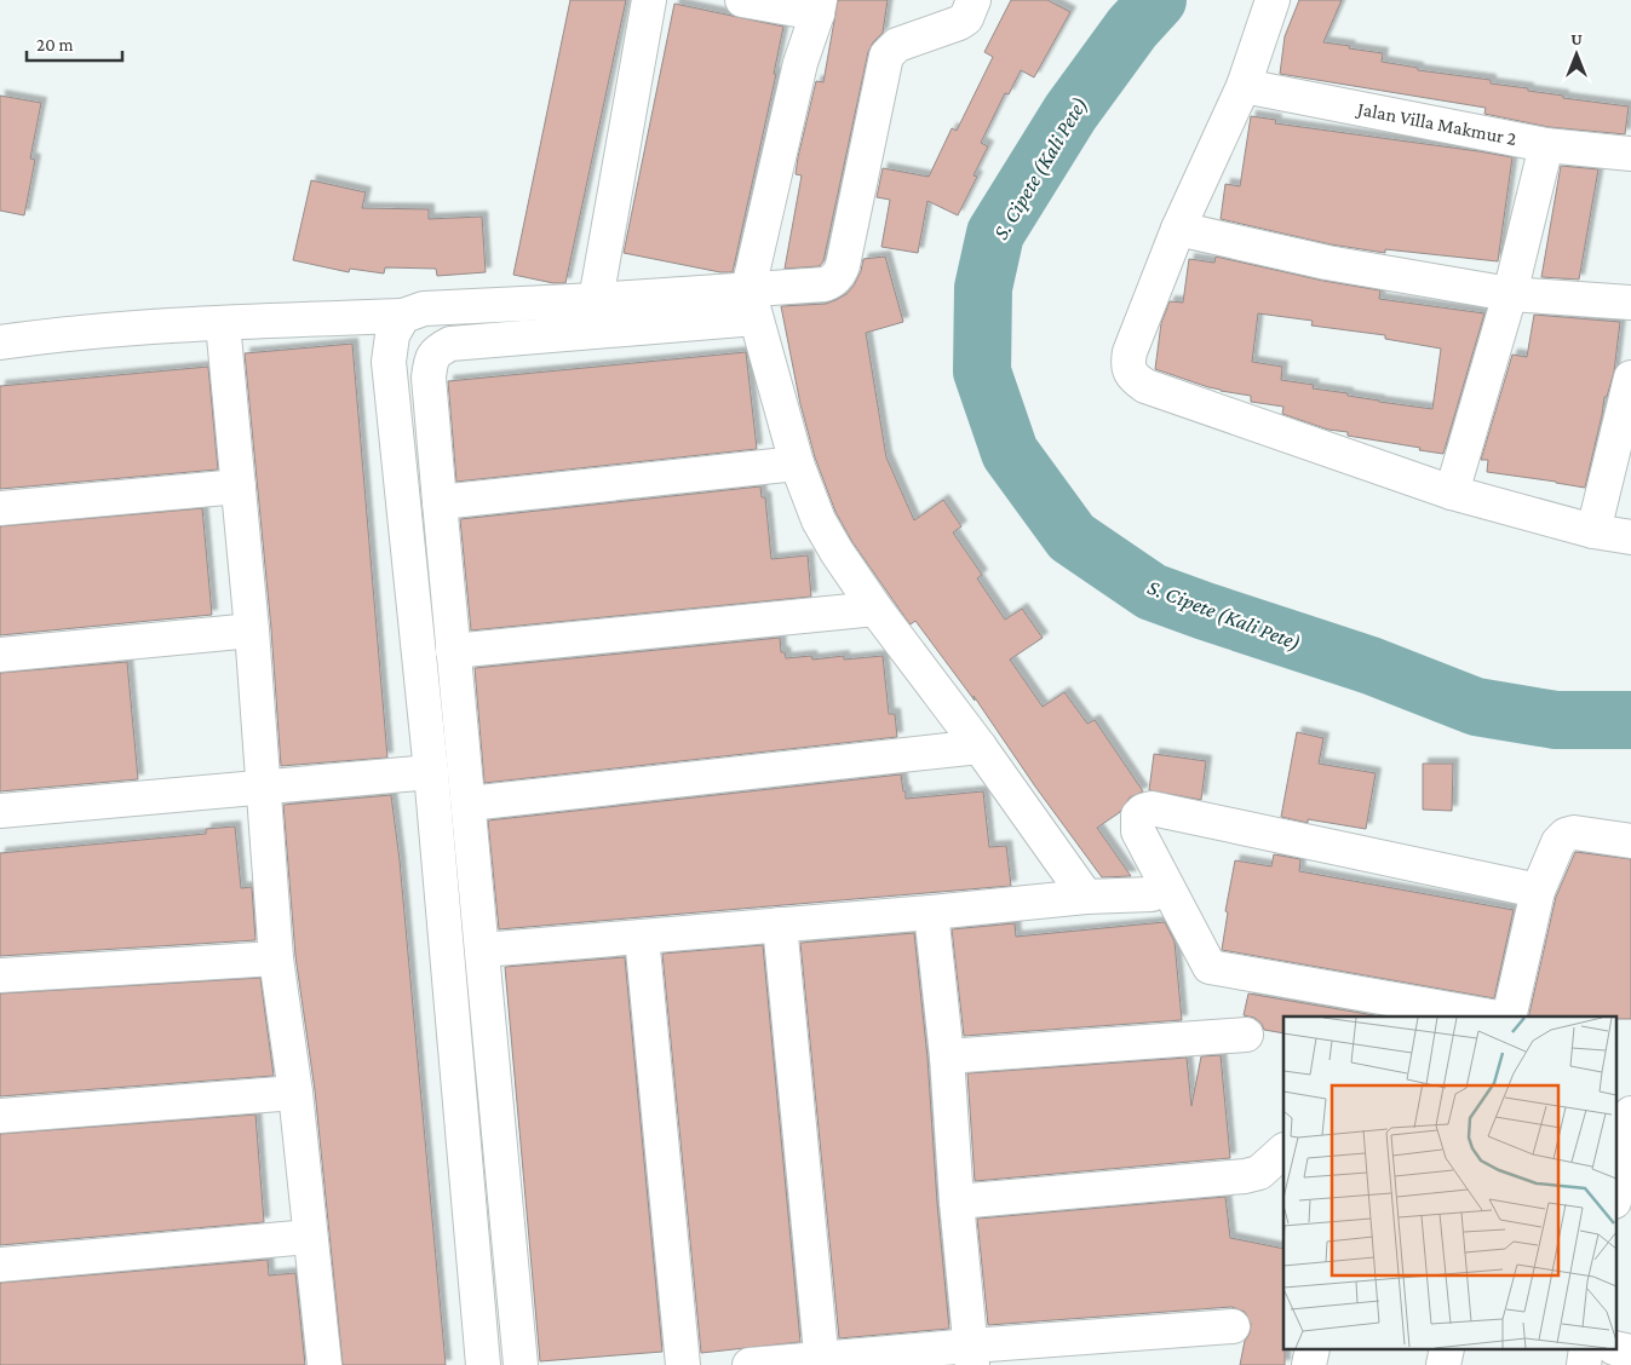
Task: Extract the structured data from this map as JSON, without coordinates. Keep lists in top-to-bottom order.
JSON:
{
  "streets": {
    "street": ["Jalan Villa Makmur 2"]
  },
  "water": ["S. Cipete (Kali Pete)"],
  "scale_bar": "20 m",
  "north": "top"
}
